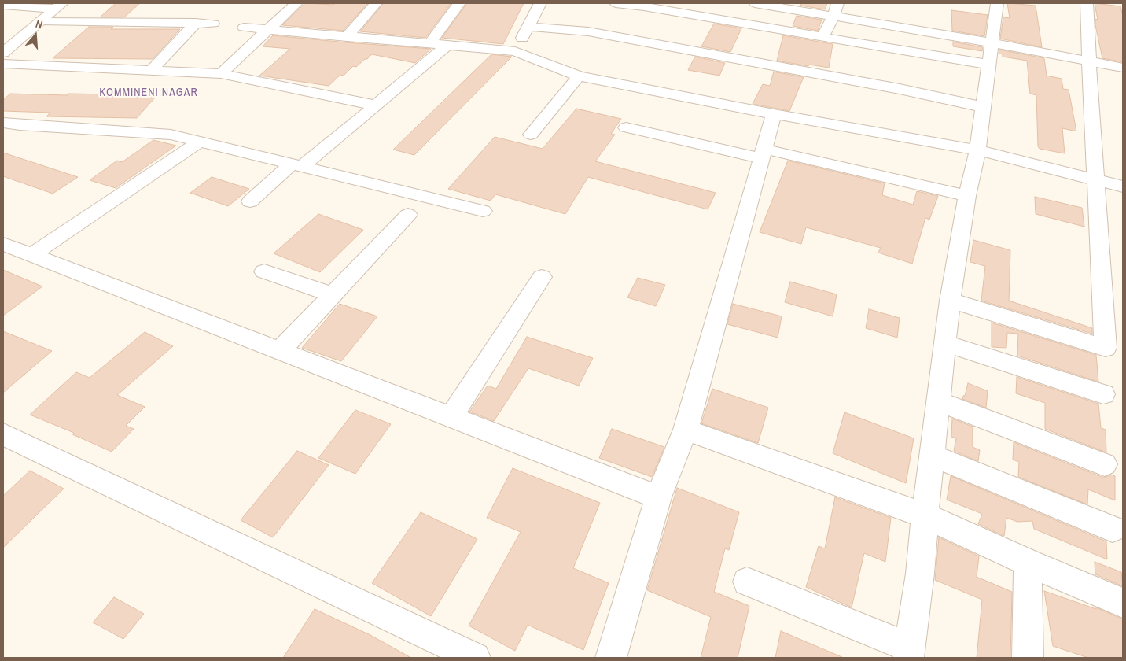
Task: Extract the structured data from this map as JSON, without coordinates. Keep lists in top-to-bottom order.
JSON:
{
  "districts": ["KOMMINENI NAGAR"],
  "north": "top"
}
